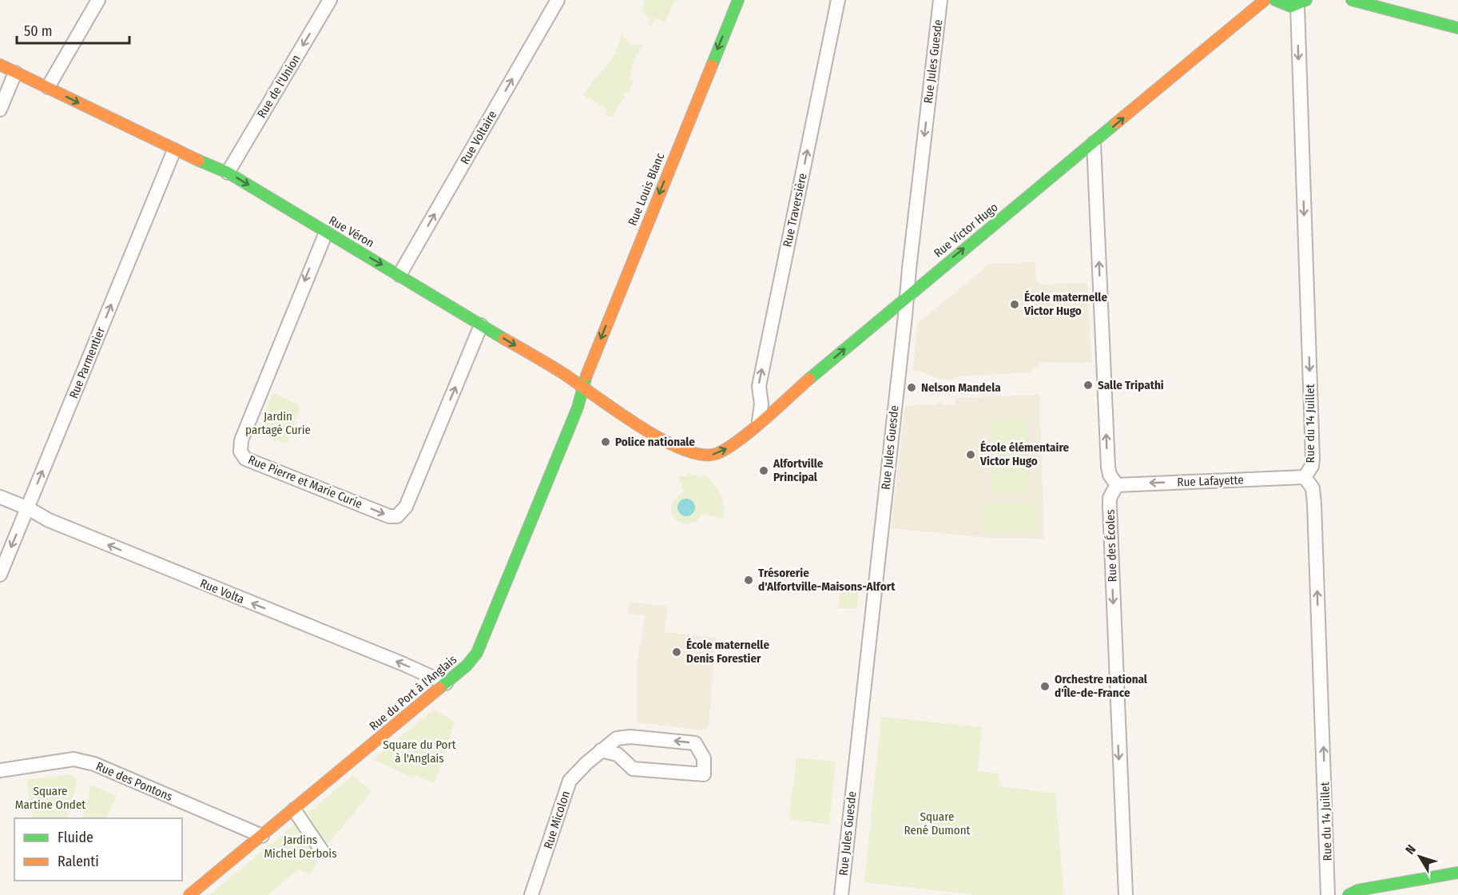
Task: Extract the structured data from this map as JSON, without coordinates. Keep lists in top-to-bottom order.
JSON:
{
  "streets": {
    "street": [
      "Rue Jules Guesde",
      "Rue de l'Union",
      "Rue Voltaire",
      "Rue Louis Blanc",
      "Rue Traversière",
      "Rue Victor Hugo",
      "Rue Véron",
      "Rue Parmentier",
      "Rue du 14 Juillet",
      "Rue Lafayette",
      "Rue Pierre et Marie Curie",
      "Rue des Écoles",
      "Rue Volta",
      "Rue du Port à l'Anglais",
      "Rue des Pontons",
      "Rue Micolon"
    ]
  },
  "crossings": [
    ["Rue Jules Guesde", "Rue Victor Hugo"],
    ["Rue de l'Union", "Rue Véron"],
    ["Rue Voltaire", "Rue Véron"],
    ["Rue Louis Blanc", "Rue Véron"],
    ["Rue Louis Blanc", "Rue du Port à l'Anglais"],
    ["Rue Traversière", "Rue Victor Hugo"],
    ["Rue Victor Hugo", "Rue Véron"],
    ["Rue Véron", "Rue Parmentier"],
    ["Rue Véron", "Rue Pierre et Marie Curie"],
    ["Rue Véron", "Rue du Port à l'Anglais"],
    ["Rue Parmentier", "Rue Volta"],
    ["Rue du 14 Juillet", "Rue Lafayette"],
    ["Rue Lafayette", "Rue des Écoles"],
    ["Rue Volta", "Rue du Port à l'Anglais"],
    ["Rue du Port à l'Anglais", "Rue des Pontons"]
  ],
  "one_way": [
    "Rue de l'Union",
    "Rue Voltaire",
    "Rue Louis Blanc",
    "Rue Traversière",
    "Rue Victor Hugo",
    "Rue Véron",
    "Rue Lafayette",
    "Rue des Écoles",
    "Rue Volta"
  ],
  "parks": [
    "Jardin partagé Curie",
    "Square du Port à l'Anglais",
    "Square Martine Ondet",
    "Square René Dumont",
    "Jardins Michel Derbois"
  ],
  "places": [
    "École maternelle Victor Hugo",
    "Salle Tripathi",
    "Nelson Mandela",
    "Police nationale",
    "École élémentaire Victor Hugo",
    "Alfortville Principal",
    "Trésorerie d'Alfortville-Maisons-Alfort",
    "École maternelle Denis Forestier",
    "Orchestre national d'Île-de-France"
  ],
  "legend": ["Fluide", "Ralenti"],
  "scale_bar": "50 m",
  "north": "top left"
}
